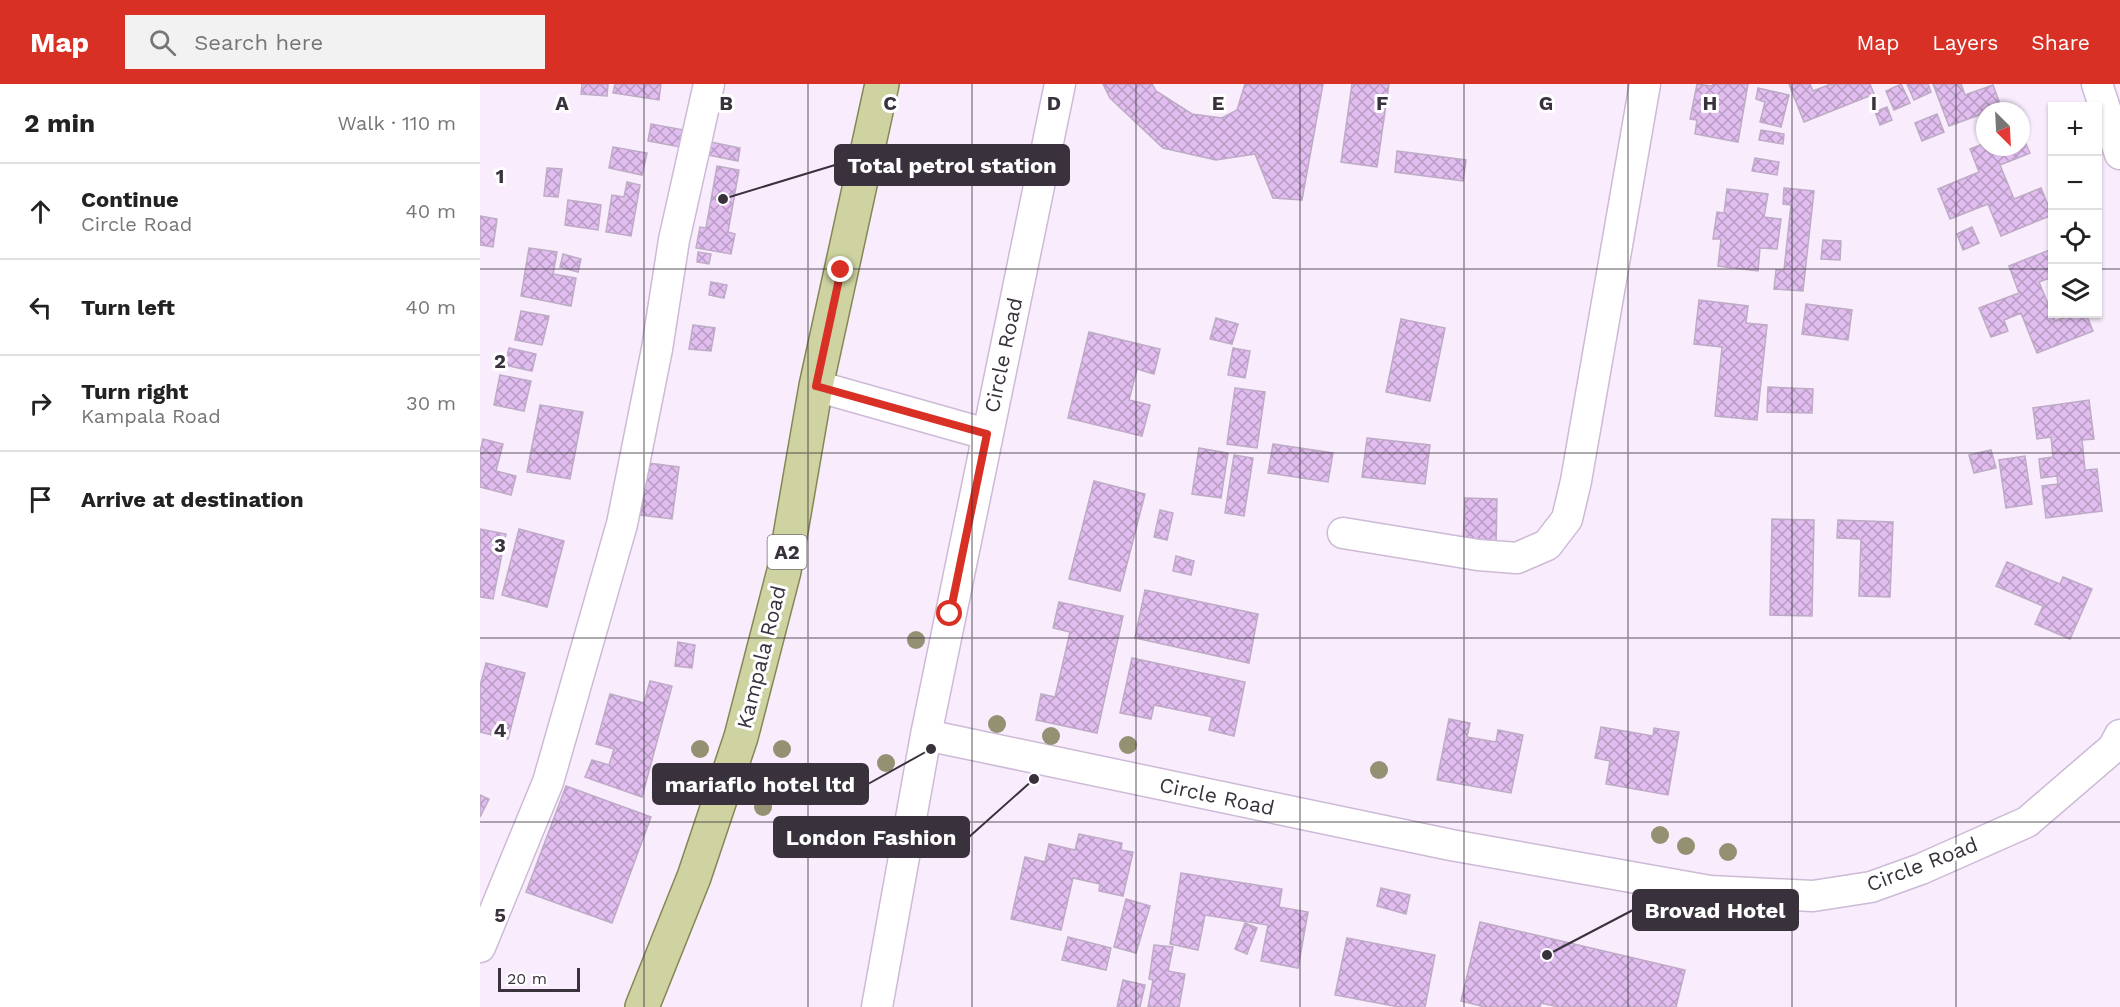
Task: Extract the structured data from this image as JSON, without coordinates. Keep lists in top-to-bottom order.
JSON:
{
  "streets": {
    "main road": ["A2", "Kampala Road"],
    "street": ["Circle Road"]
  },
  "places": [
    "Total petrol station",
    "mariaflo hotel ltd",
    "London Fashion",
    "Brovad Hotel"
  ],
  "scale_bar": "20 m",
  "north": "bottom right",
  "page": {
    "header": "Map",
    "search": "Search here",
    "nav": ["Map", "Layers", "Share"],
    "heading": ["2 min", "Walk · 110 m"],
    "map_buttons": ["+", "−"],
    "list": [
      ["Continue", "Circle Road", "40 m"],
      ["Turn left", "40 m"],
      ["Turn right", "Kampala Road", "30 m"],
      "Arrive at destination"
    ],
    "scale": "20 m"
  },
  "grid": {
    "columns": [
      "A",
      "B",
      "C",
      "D",
      "E",
      "F",
      "G",
      "H",
      "I"
    ],
    "rows": [
      "1",
      "2",
      "3",
      "4",
      "5"
    ]
  }
}
